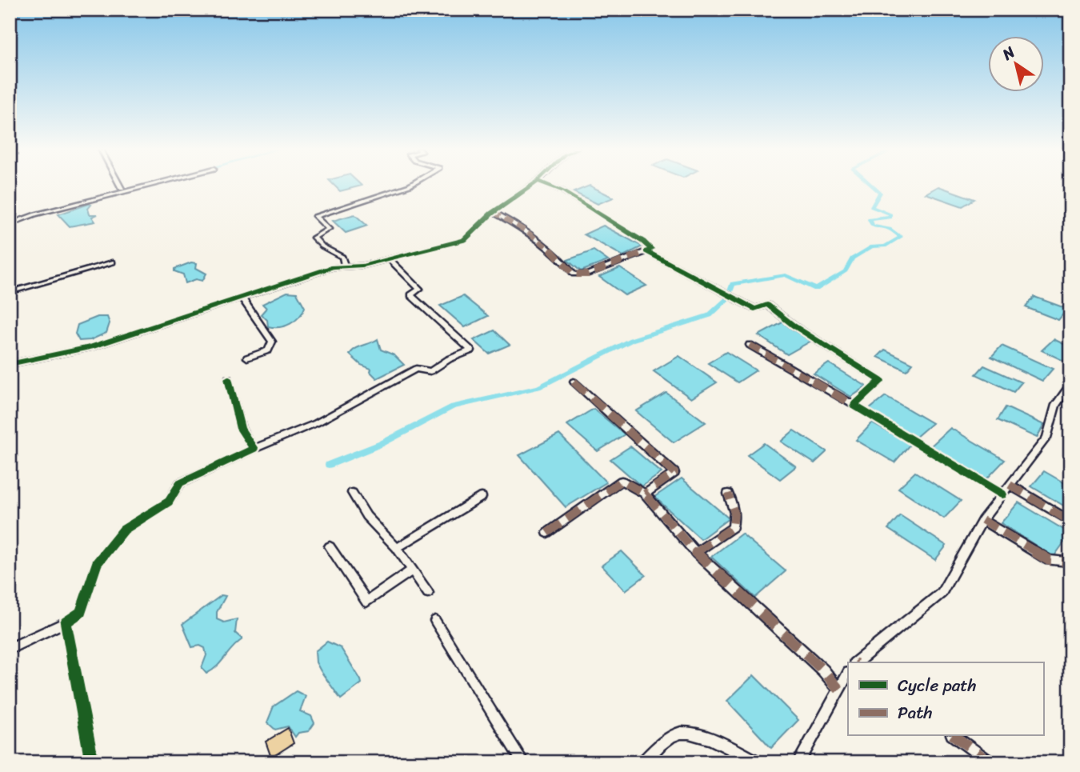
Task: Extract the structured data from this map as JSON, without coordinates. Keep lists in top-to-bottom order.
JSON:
{
  "legend": ["Cycle path", "Path"],
  "north": "top left"
}
